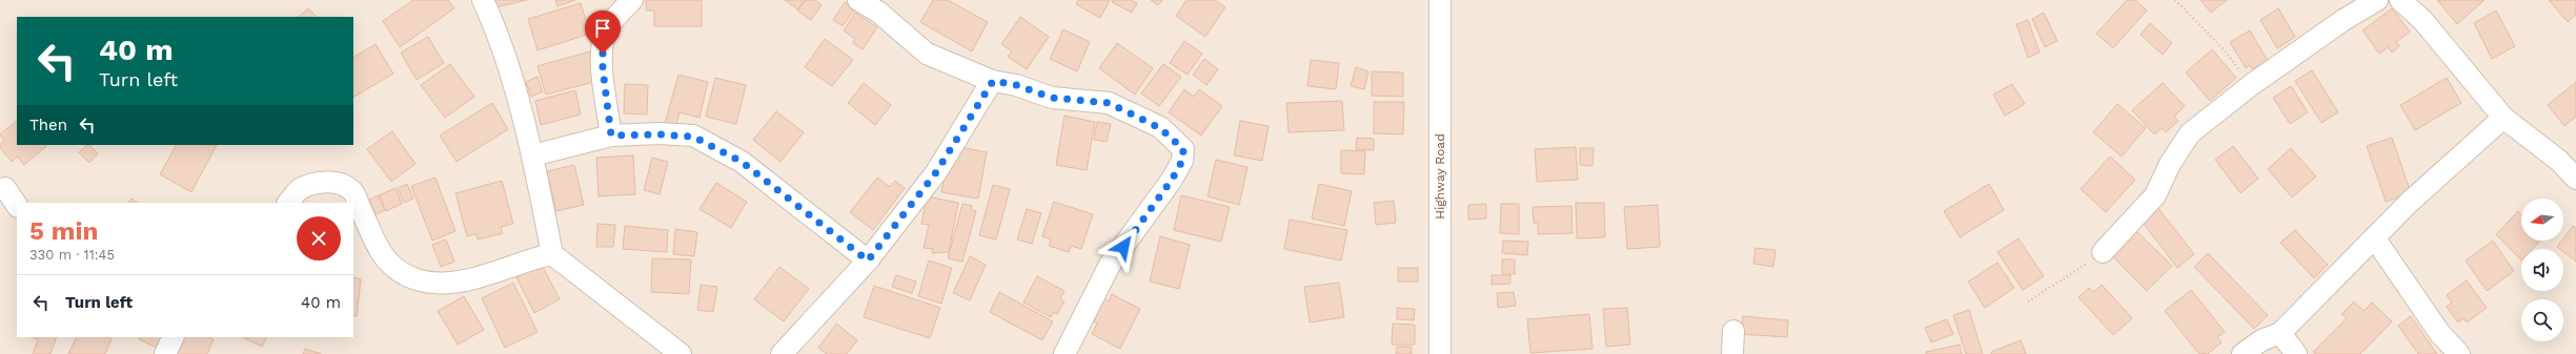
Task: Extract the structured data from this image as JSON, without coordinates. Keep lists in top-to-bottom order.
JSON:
{
  "streets": {
    "street": ["Highway Road"]
  },
  "north": "left",
  "page": {
    "turn": ["40 m", "Turn left"],
    "then": "Then",
    "heading": ["5 min", "330 m · 11:45"],
    "list": [
      {
        "name": "Turn left",
        "value": "40 m"
      }
    ]
  }
}
